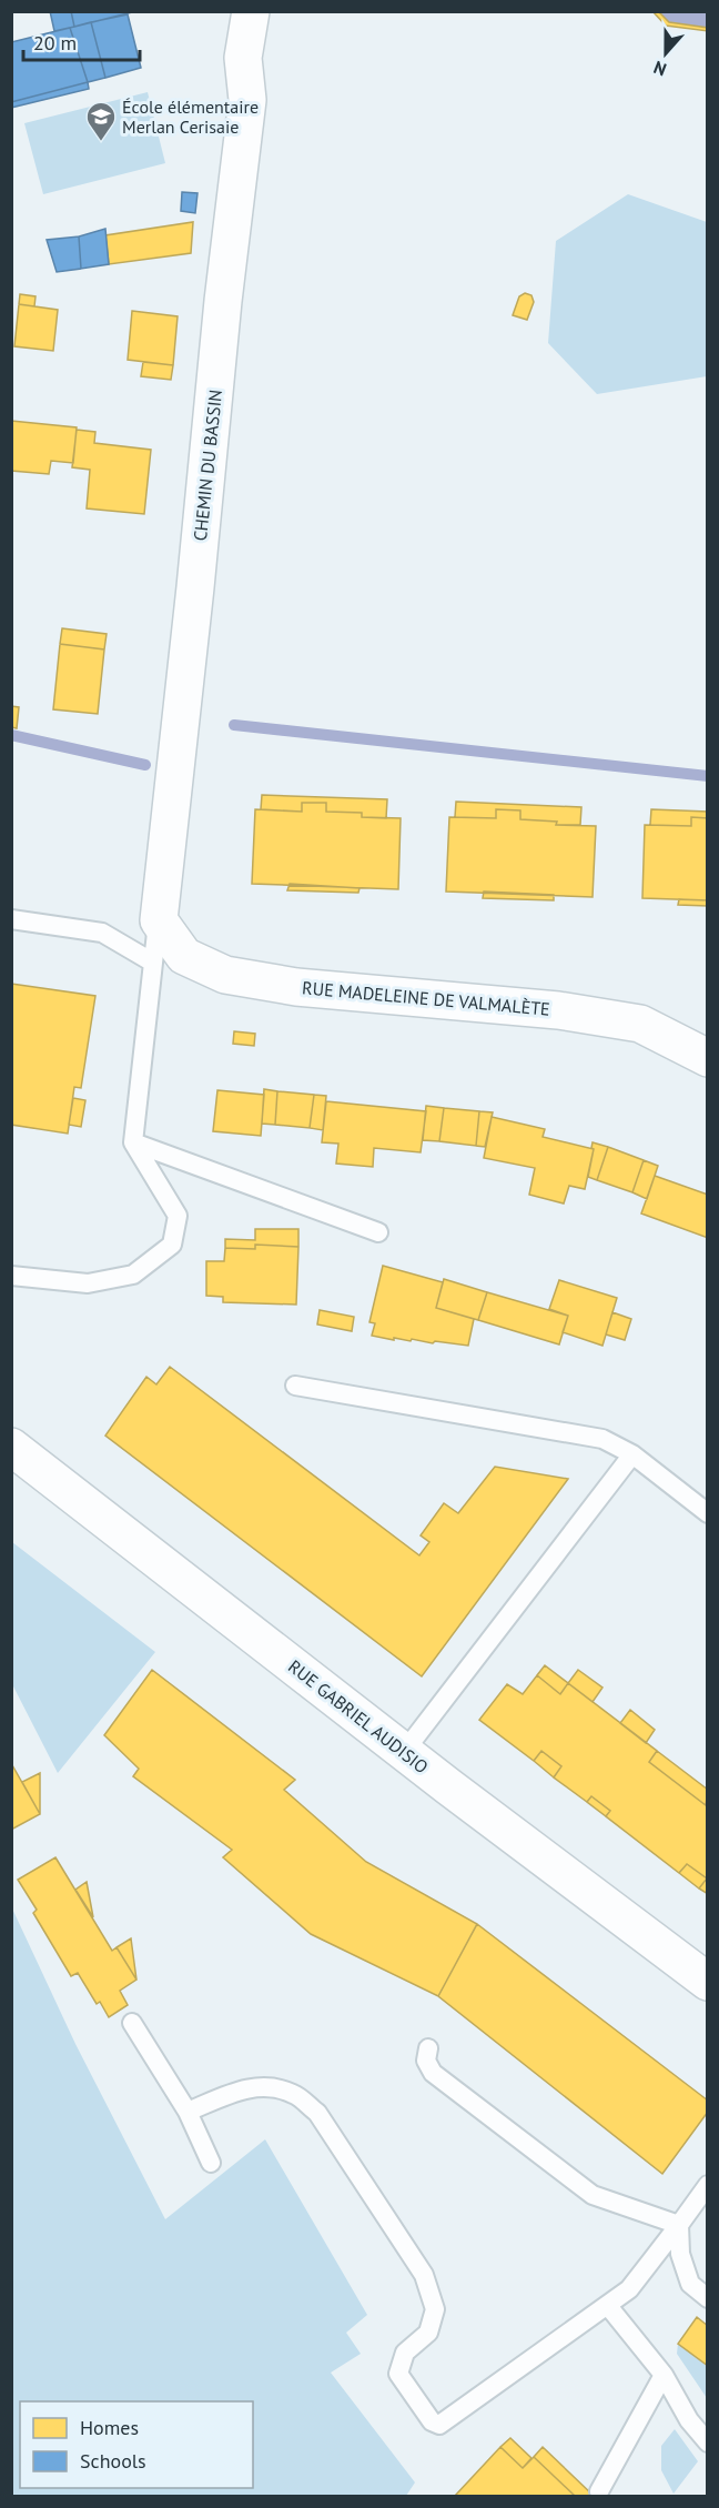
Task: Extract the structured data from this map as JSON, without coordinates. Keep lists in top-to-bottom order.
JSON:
{
  "streets": {
    "street": ["CHEMIN DU BASSIN", "RUE MADELEINE DE VALMALÈTE", "RUE GABRIEL AUDISIO"]
  },
  "crossings": [
    ["CHEMIN DU BASSIN", "RUE MADELEINE DE VALMALÈTE"]
  ],
  "places": {
    "school or university": ["École élémentaire Merlan Cerisaie"]
  },
  "legend": ["Homes", "Schools"],
  "scale_bar": "20 m",
  "north": "bottom"
}
